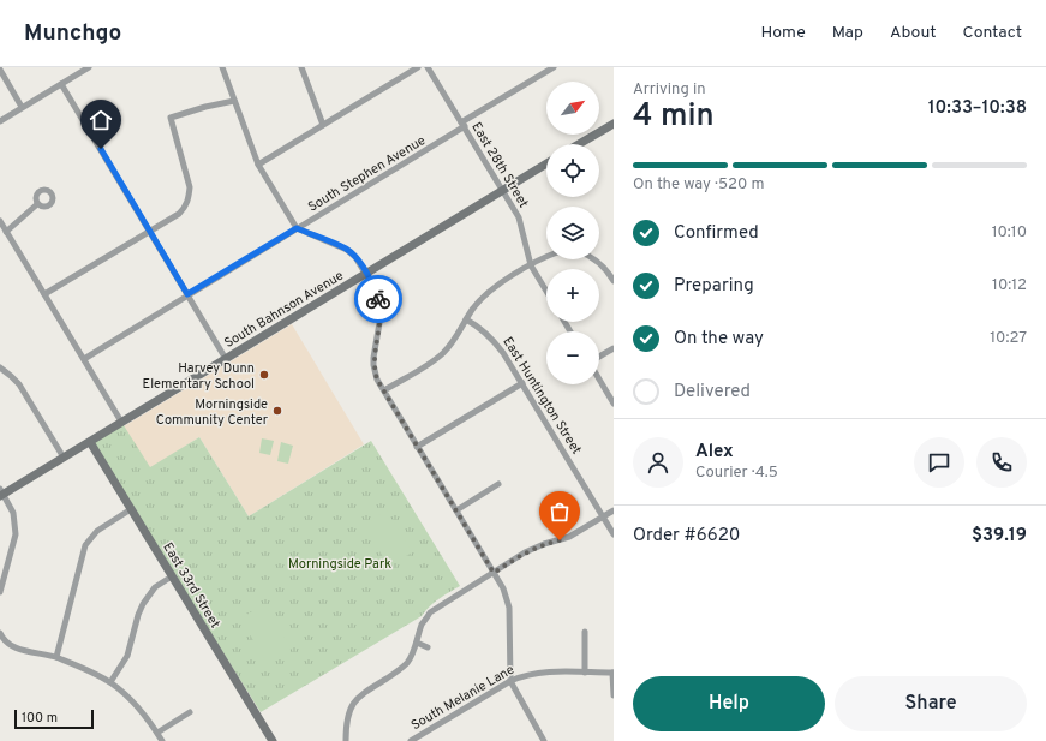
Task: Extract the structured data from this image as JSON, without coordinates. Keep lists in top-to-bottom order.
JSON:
{
  "streets": {
    "street": [
      "East 28th Street",
      "South Stephen Avenue",
      "South Bahnson Avenue",
      "East Huntington Street",
      "East 33rd Street",
      "South Melanie Lane"
    ]
  },
  "crossings": [
    ["East 28th Street", "South Stephen Avenue"],
    ["East 28th Street", "South Bahnson Avenue"],
    ["South Bahnson Avenue", "East 33rd Street"]
  ],
  "parks": ["Morningside Park"],
  "places": ["Harvey Dunn Elementary School", "Morningside Community Center"],
  "scale_bar": "100 m",
  "north": "top right",
  "page": {
    "header": "Munchgo",
    "nav": [
      "Home",
      "Map",
      "About",
      "Contact"
    ],
    "heading": ["4 min", "Arriving in", "10:33–10:38"],
    "panel": [
      "Alex",
      "Courier · 4.5",
      "Order #6620",
      "$39.19"
    ],
    "map_buttons": ["+", "−"],
    "bar": "On the way · 520 m",
    "list": [
      ["Confirmed", "10:10"],
      ["Preparing", "10:12"],
      ["On the way", "10:27"],
      "Delivered"
    ],
    "buttons": ["Help", "Share"],
    "scale": "100 m"
  }
}
